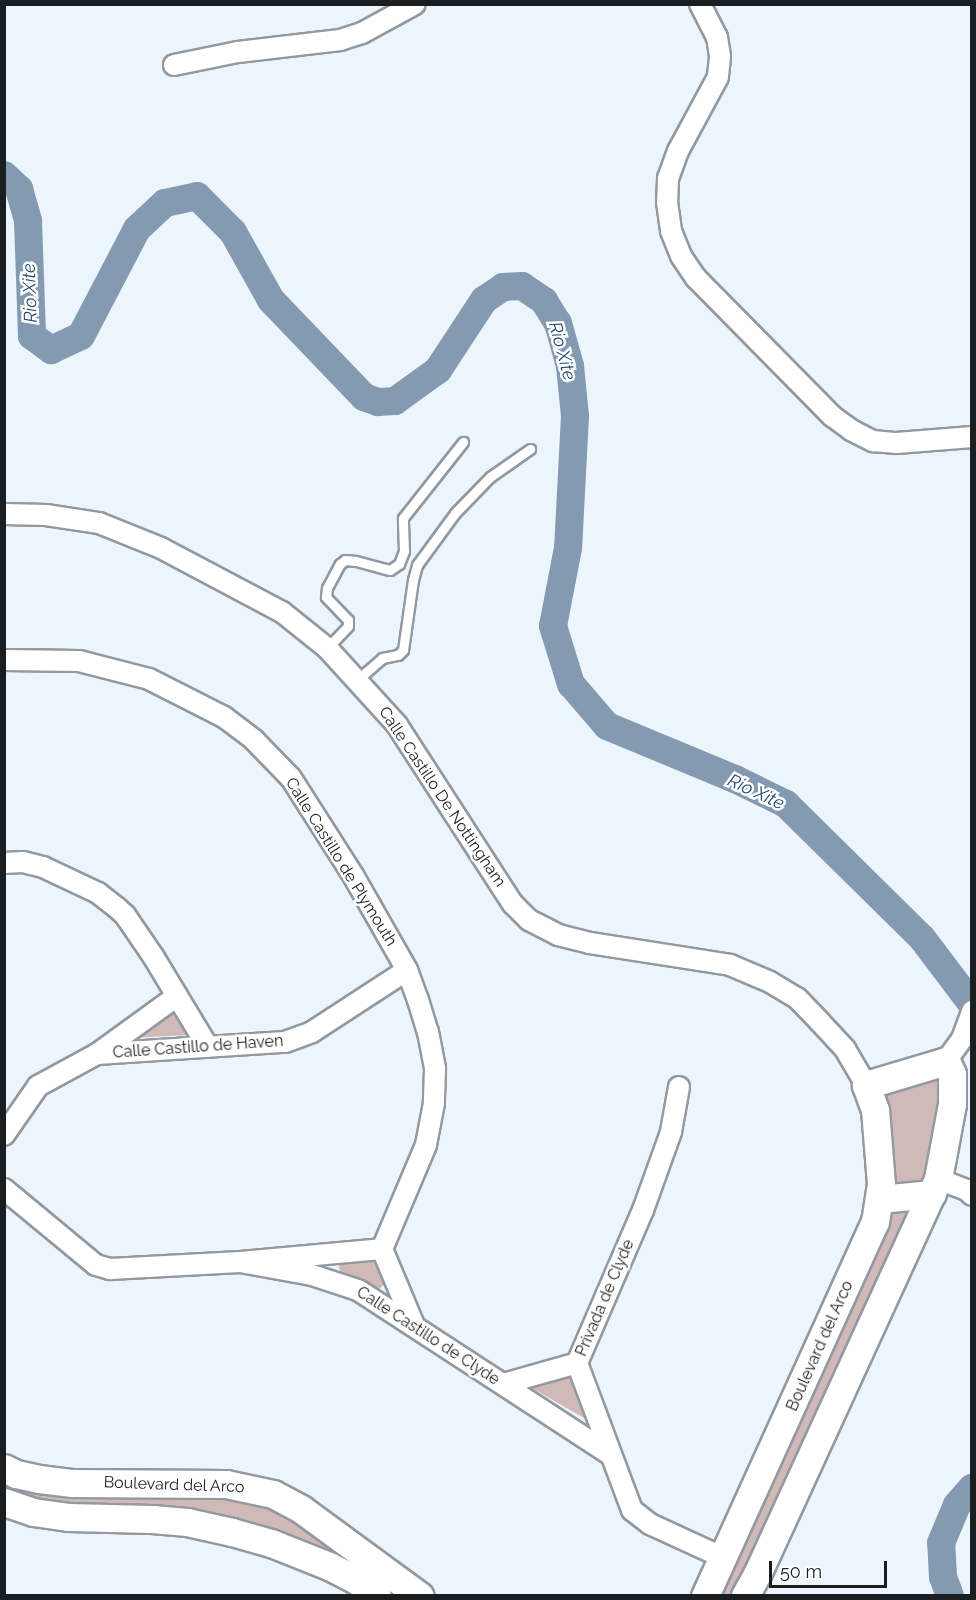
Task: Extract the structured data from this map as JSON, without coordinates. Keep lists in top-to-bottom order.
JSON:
{
  "streets": {
    "street": [
      "Calle Castillo De Nottingham",
      "Calle Castillo de Plymouth",
      "Calle Castillo de Haven",
      "Privada de Clyde",
      "Calle Castillo de Clyde",
      "Boulevard del Arco"
    ]
  },
  "crossings": [
    ["Calle Castillo De Nottingham", "Boulevard del Arco"],
    ["Calle Castillo de Plymouth", "Calle Castillo de Haven"],
    ["Privada de Clyde", "Calle Castillo de Clyde"],
    ["Privada de Clyde", "Boulevard del Arco"]
  ],
  "water": ["Rio Xite"],
  "scale_bar": "50 m"
}
